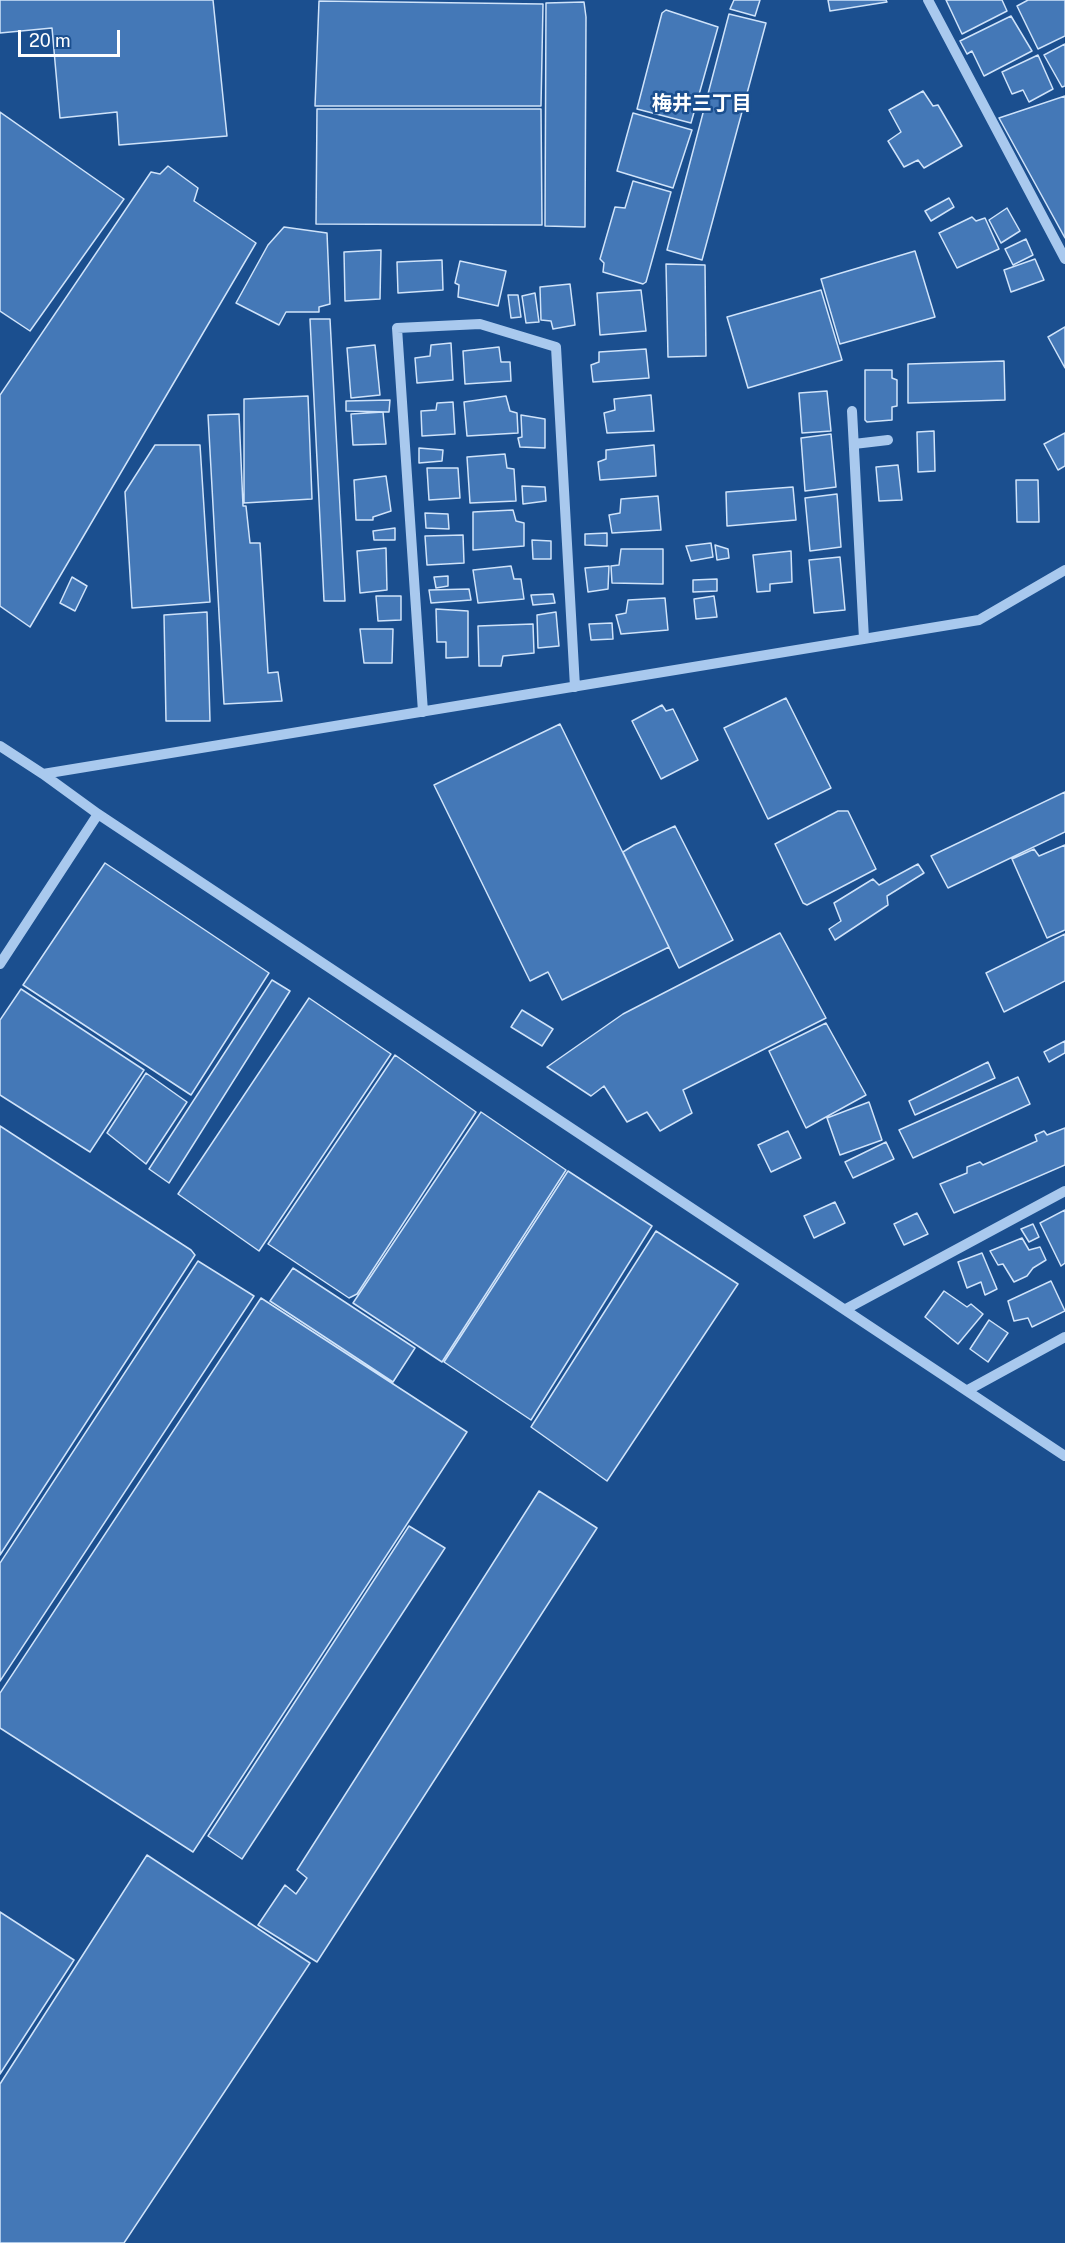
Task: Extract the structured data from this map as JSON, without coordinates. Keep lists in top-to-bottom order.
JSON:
{
  "districts": ["梅井三丁目"],
  "scale_bar": "20 m"
}
